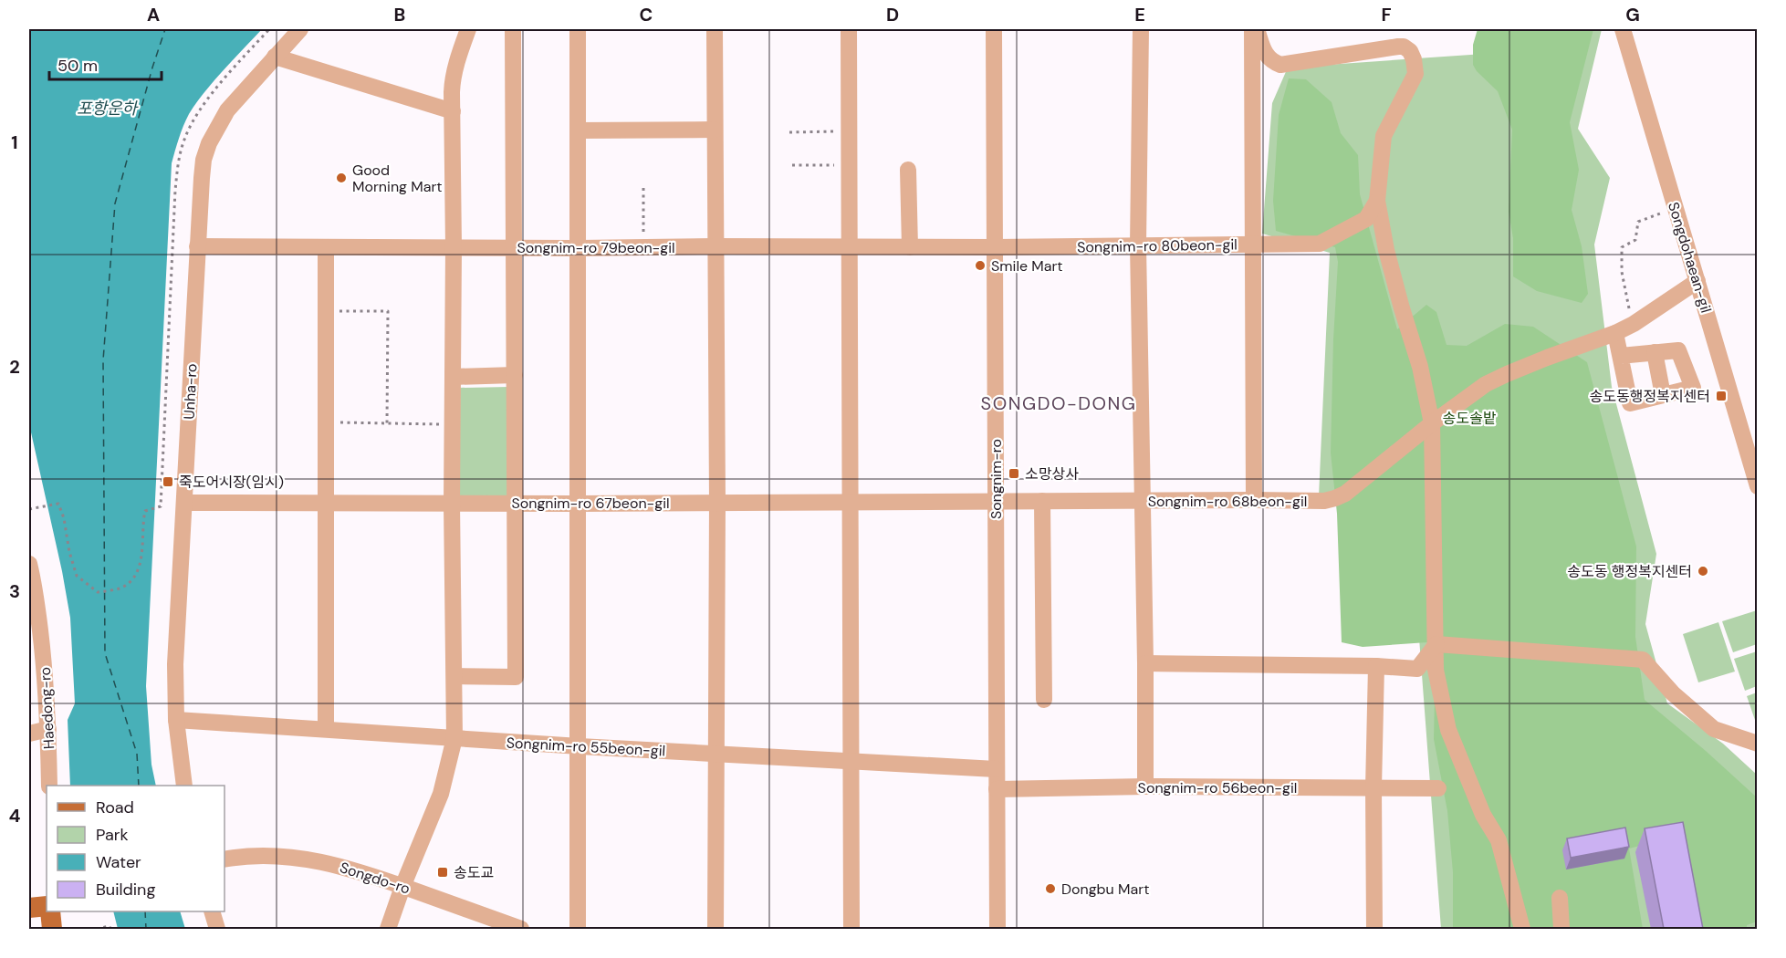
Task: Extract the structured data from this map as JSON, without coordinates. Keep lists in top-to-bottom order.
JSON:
{
  "streets": {
    "street": [
      "Songnim-ro 80beon-gil",
      "Songnim-ro 79beon-gil",
      "Songdohaean-gil",
      "Unha-ro",
      "Songnim-ro",
      "Songnim-ro 68beon-gil",
      "Songnim-ro 67beon-gil",
      "Haedong-ro",
      "Songnim-ro 55beon-gil",
      "Songnim-ro 56beon-gil",
      "Songdo-ro"
    ]
  },
  "crossings": [
    ["Songnim-ro 80beon-gil", "Songnim-ro 79beon-gil"],
    ["Songnim-ro 80beon-gil", "Songnim-ro"],
    ["Songnim-ro 79beon-gil", "Unha-ro"],
    ["Songnim-ro 79beon-gil", "Songnim-ro"],
    ["Songdohaean-gil", "Songnim-ro 68beon-gil"],
    ["Unha-ro", "Songnim-ro 67beon-gil"],
    ["Unha-ro", "Songnim-ro 55beon-gil"],
    ["Songnim-ro", "Songnim-ro 68beon-gil"],
    ["Songnim-ro", "Songnim-ro 67beon-gil"],
    ["Songnim-ro", "Songnim-ro 55beon-gil"],
    ["Songnim-ro", "Songnim-ro 56beon-gil"],
    ["Songnim-ro 68beon-gil", "Songnim-ro 67beon-gil"]
  ],
  "districts": ["SONGDO-DONG"],
  "water": ["포항운하"],
  "parks": ["송도솔밭"],
  "places": {
    "other": [
      "Good Morning Mart",
      "Smile Mart",
      "송도동 행정복지센터",
      "Dongbu Mart"
    ],
    "transit": [
      "송도동행정복지센터",
      "소망상사",
      "죽도어시장(임시)",
      "송도교"
    ]
  },
  "legend": [
    "Road",
    "Park",
    "Water",
    "Building"
  ],
  "scale_bar": "50 m",
  "grid": {
    "columns": [
      "A",
      "B",
      "C",
      "D",
      "E",
      "F",
      "G"
    ],
    "rows": [
      "1",
      "2",
      "3",
      "4"
    ]
  }
}
